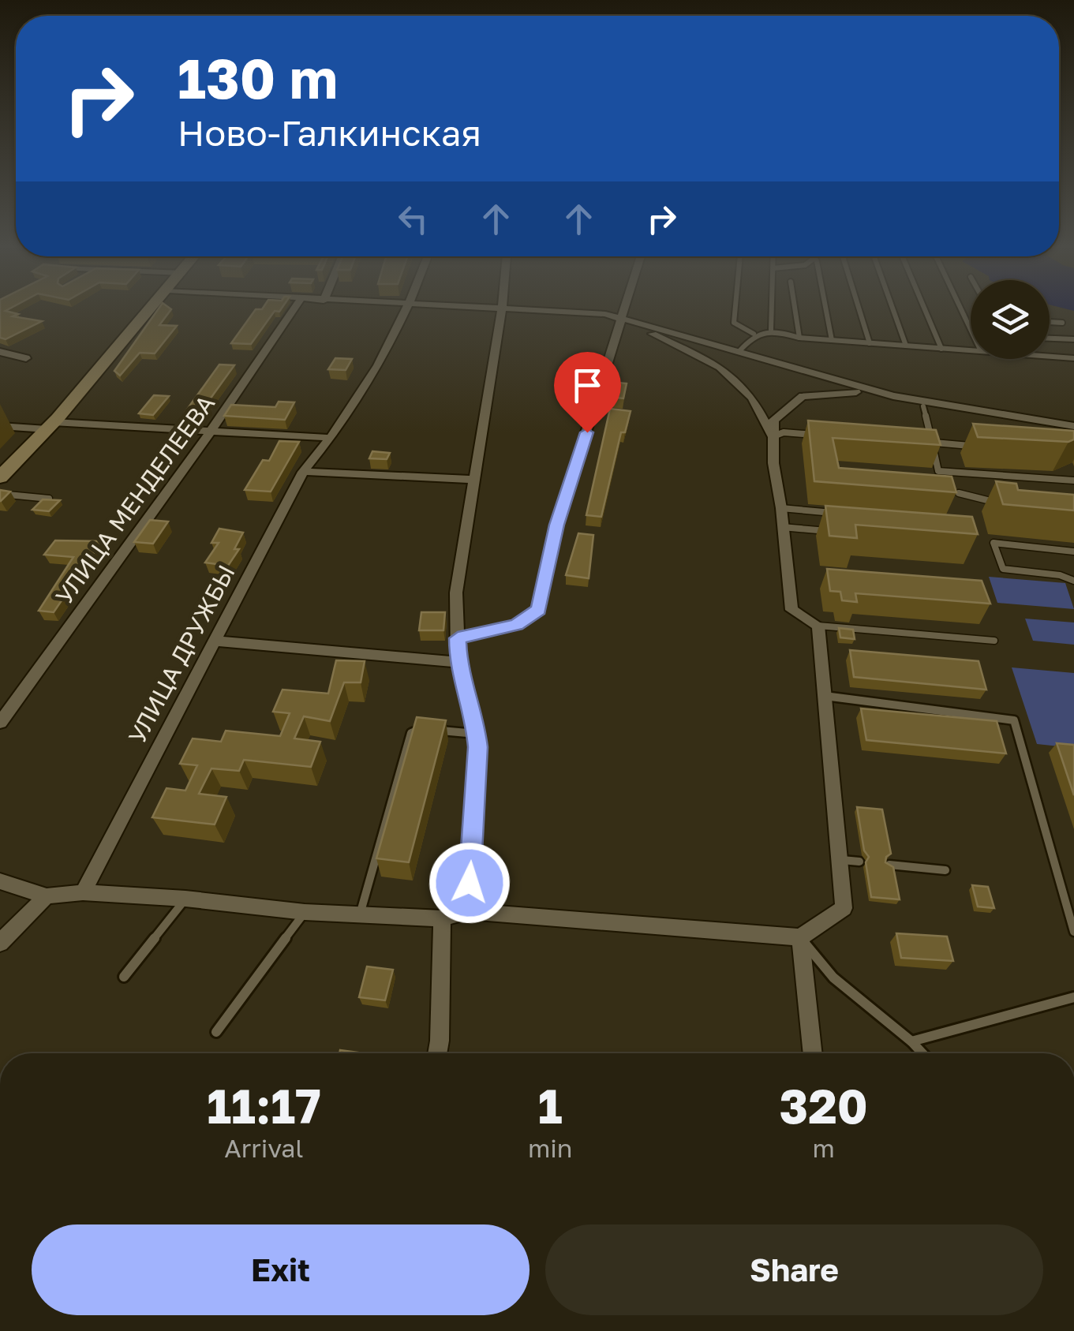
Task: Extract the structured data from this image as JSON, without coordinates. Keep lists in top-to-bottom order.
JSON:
{
  "streets": {
    "street": ["УЛИЦА МЕНДЕЛЕЕВА", "УЛИЦА ДРУЖБЫ"]
  },
  "page": {
    "turn": ["130 m", "Ново-Галкинская"],
    "eta": [
      "11:17",
      "Arrival",
      "1",
      "min",
      "320",
      "m"
    ],
    "buttons": ["Exit", "Share"]
  }
}
